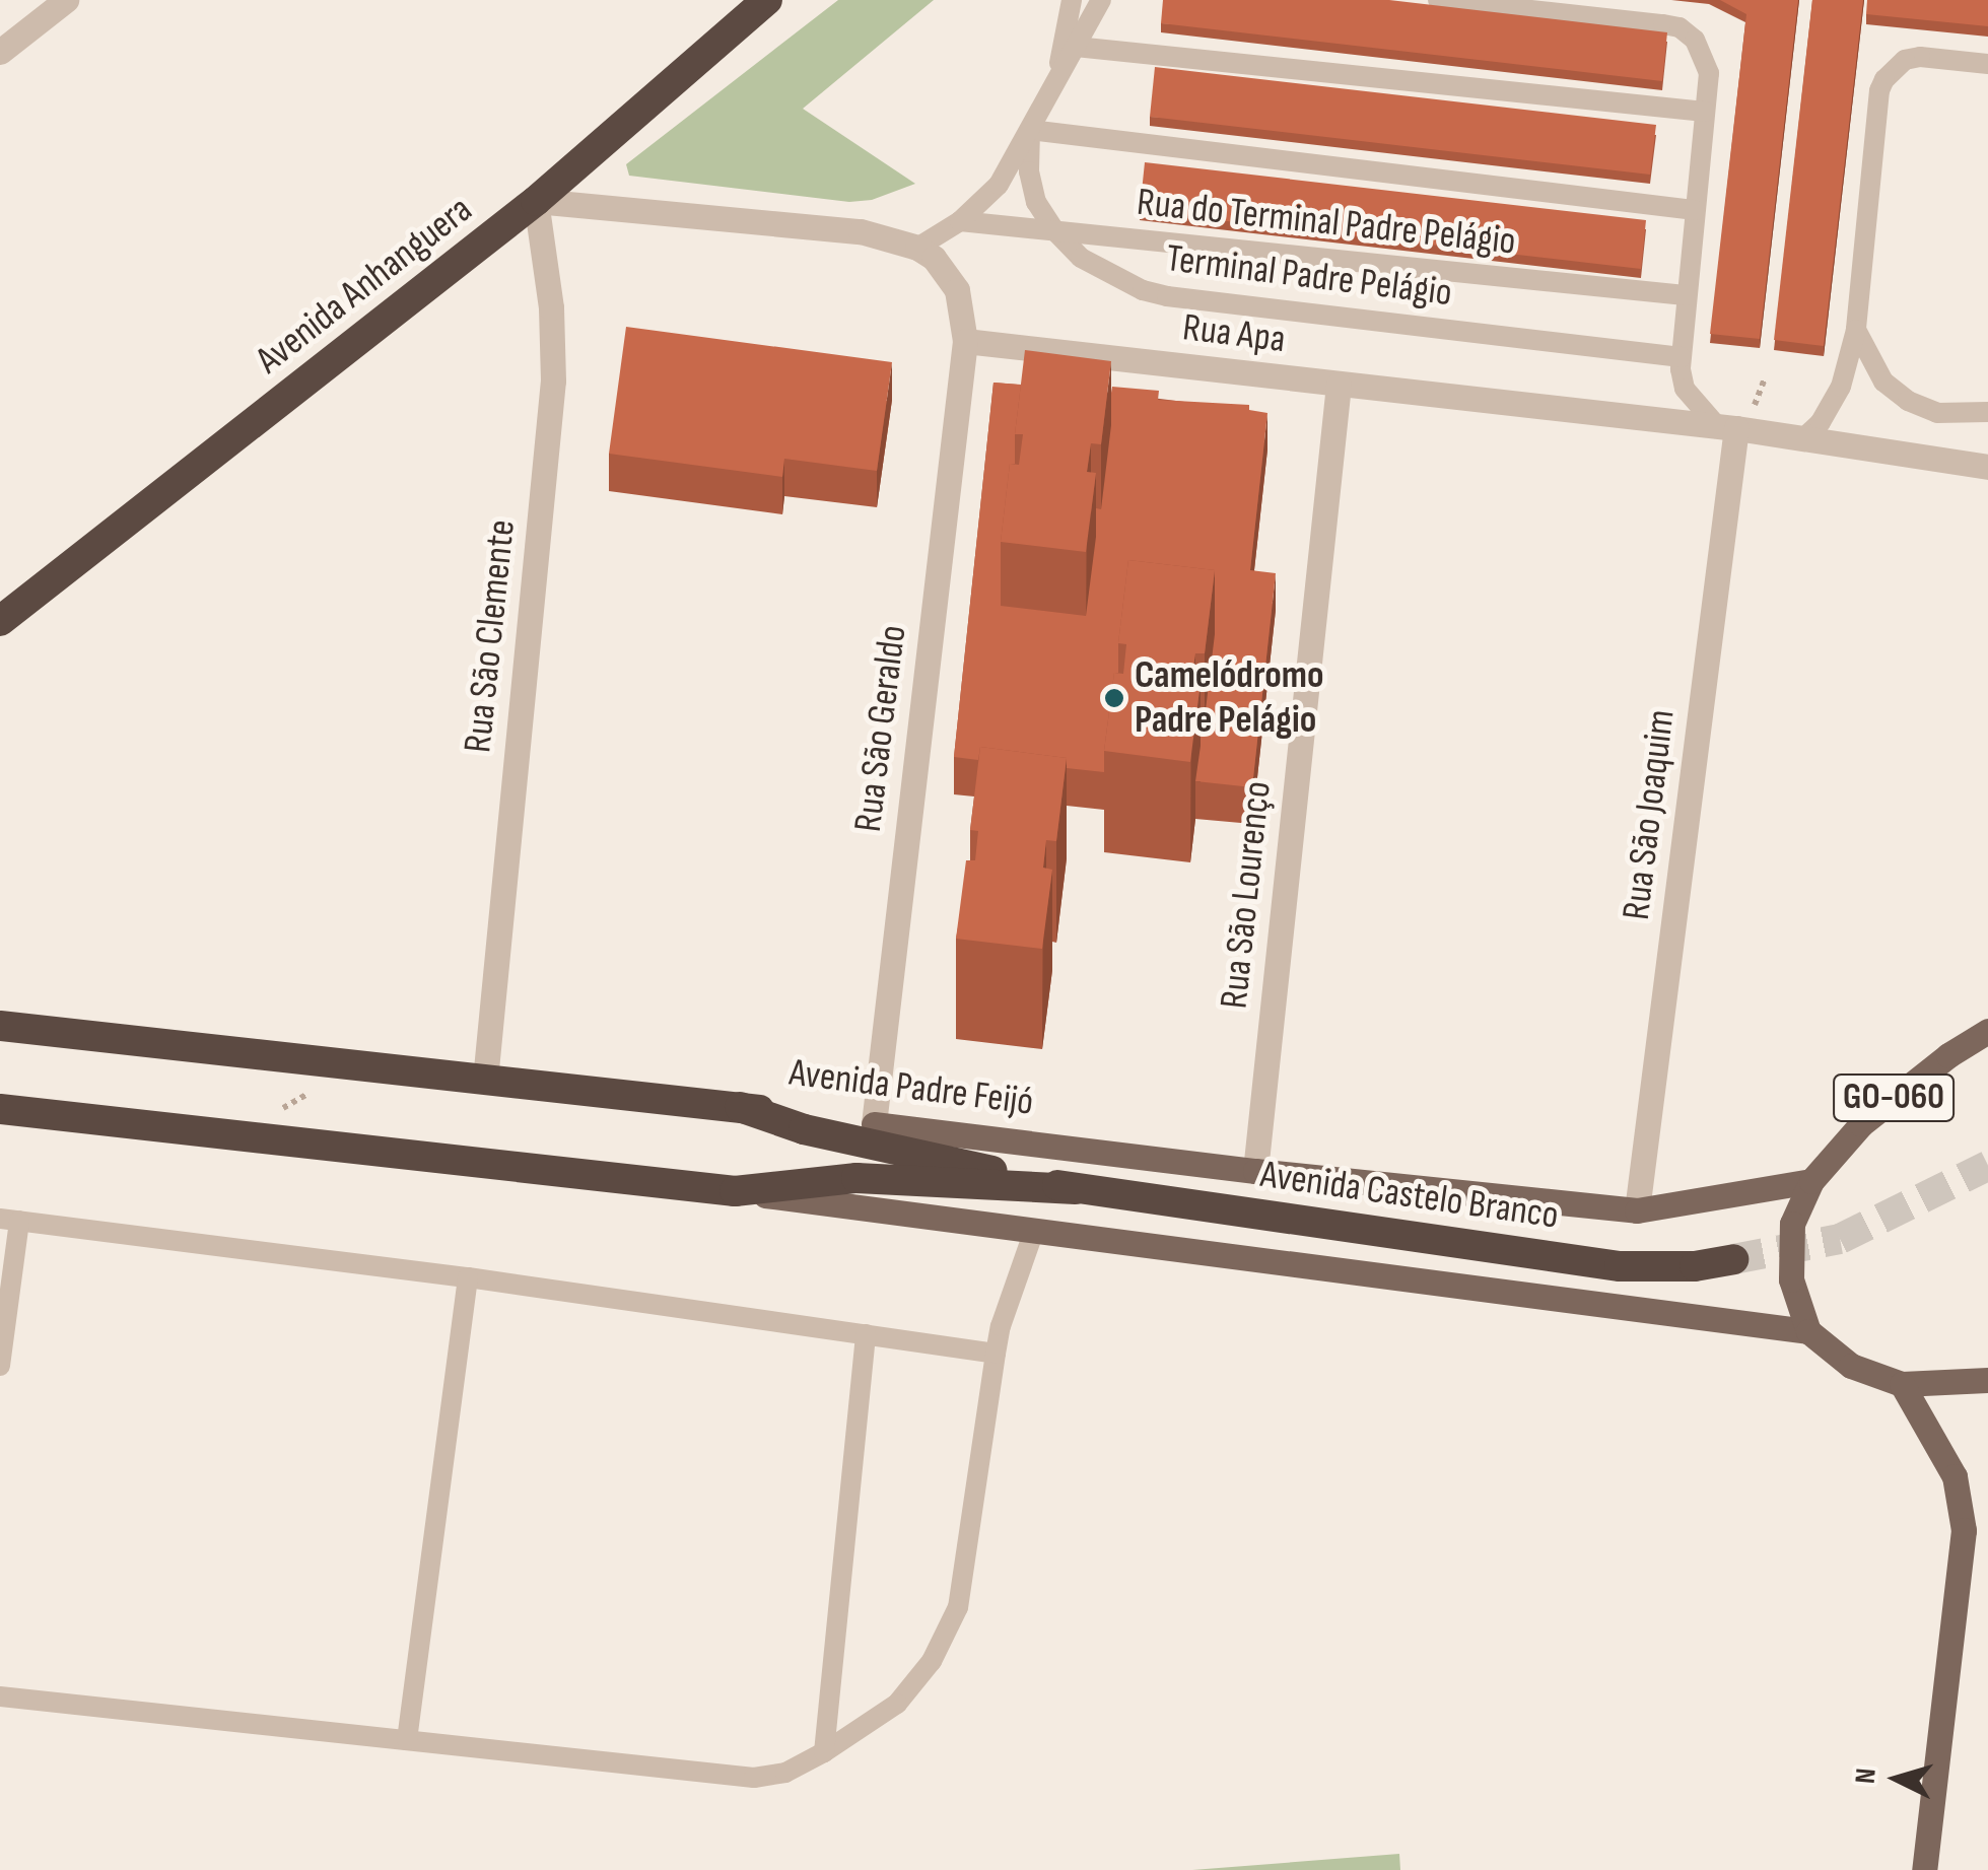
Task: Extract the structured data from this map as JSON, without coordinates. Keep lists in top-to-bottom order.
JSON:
{
  "streets": {
    "highway": ["Avenida Anhanguera", "Avenida Padre Feijó", "Avenida Castelo Branco"],
    "main road": ["GO-060"],
    "street": [
      "Rua Apa",
      "Rua São Clemente",
      "Rua São Geraldo",
      "Rua São Joaquim",
      "Rua São Lourenço"
    ],
    "lane": ["Rua do Terminal Padre Pelágio", "Terminal Padre Pelágio"]
  },
  "crossings": [
    ["Rua do Terminal Padre Pelágio", "Terminal Padre Pelágio"],
    ["Avenida Anhanguera", "Rua São Clemente"],
    ["Rua Apa", "Rua São Geraldo"],
    ["Rua Apa", "Rua São Joaquim"],
    ["Rua Apa", "Rua São Lourenço"],
    ["Rua São Clemente", "Avenida Padre Feijó"],
    ["Rua São Geraldo", "Avenida Padre Feijó"],
    ["Rua São Joaquim", "Avenida Padre Feijó"],
    ["Rua São Lourenço", "Avenida Padre Feijó"],
    ["Avenida Padre Feijó", "GO-060"],
    ["Avenida Padre Feijó", "Avenida Castelo Branco"]
  ],
  "places": ["Camelódromo Padre Pelágio"],
  "north": "left"
}
